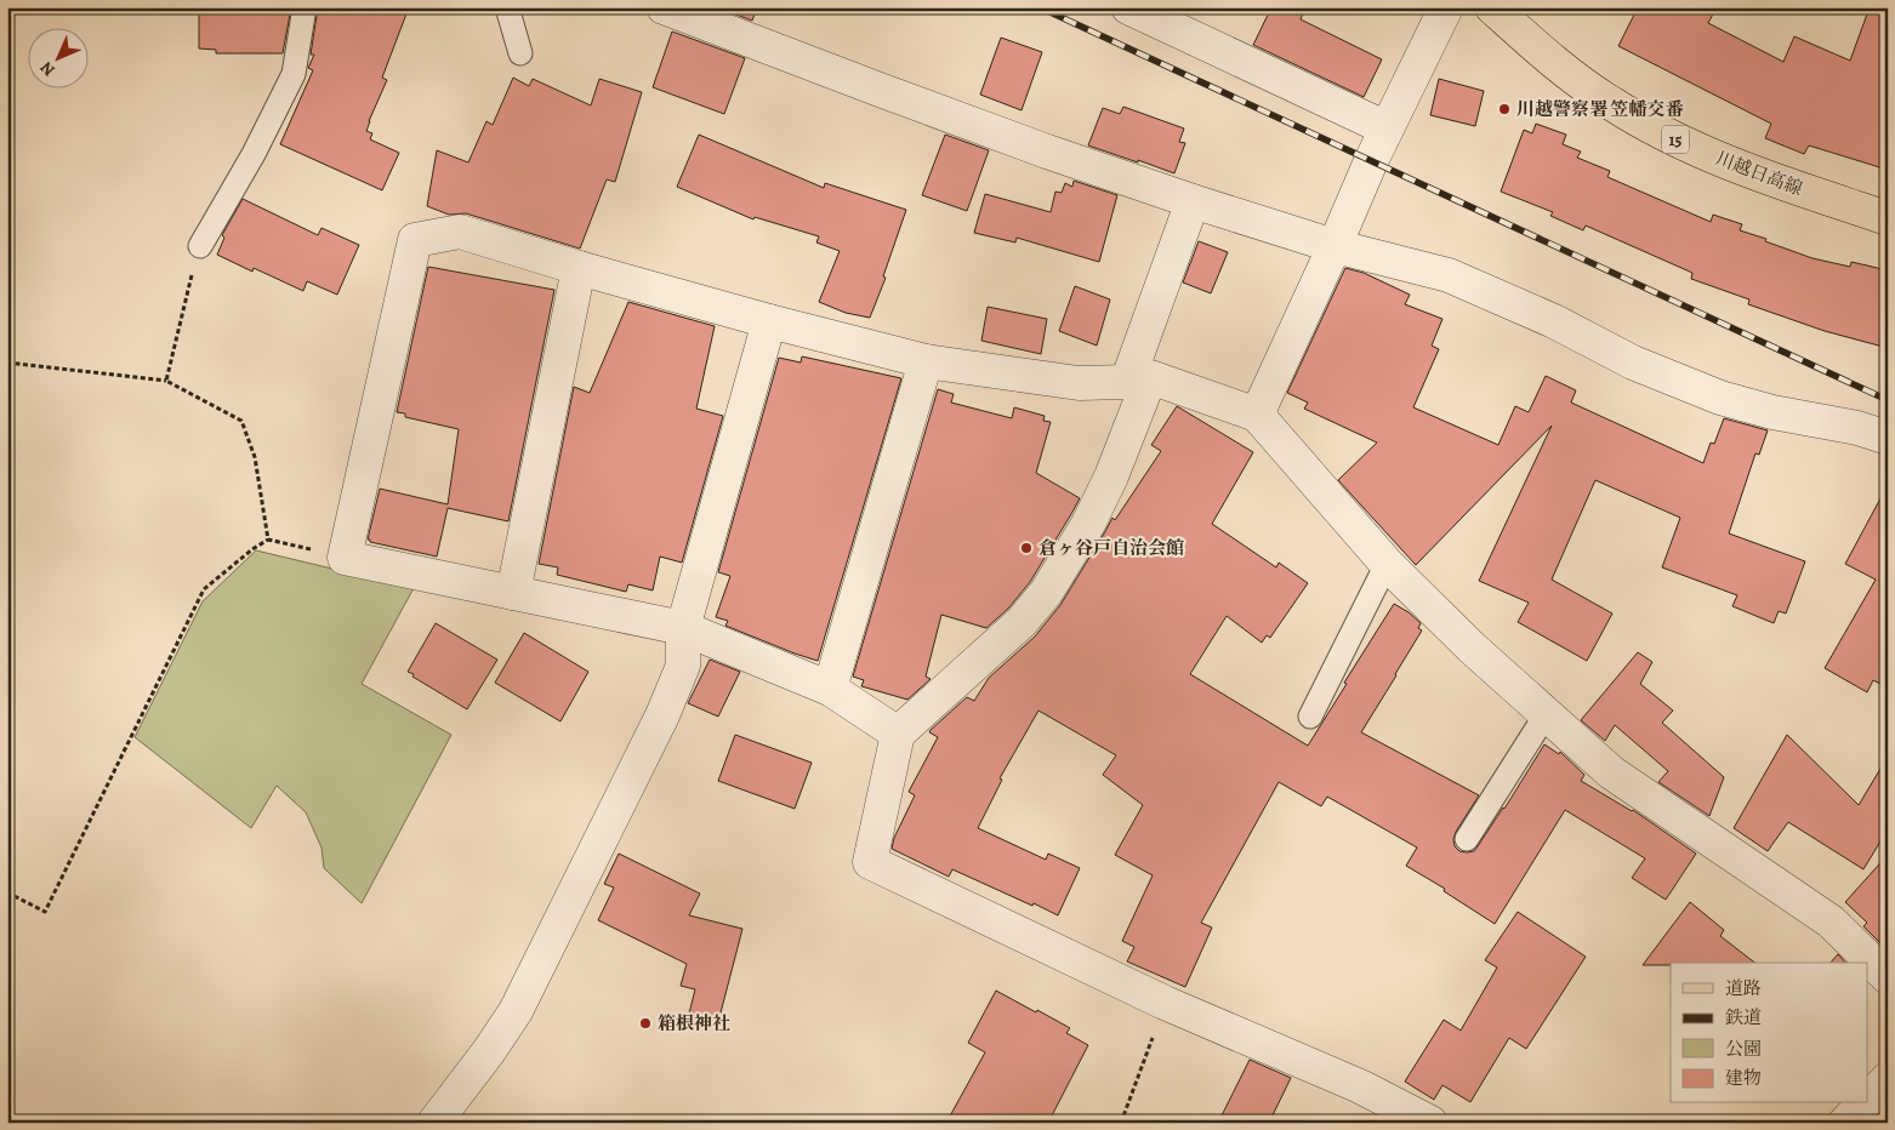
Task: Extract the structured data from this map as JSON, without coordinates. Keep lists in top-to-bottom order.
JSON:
{
  "streets": {
    "main road": ["15", "川越日高線"]
  },
  "places": ["川越警察署 笠幡交番", "倉ヶ谷戸自治会館", "箱根神社"],
  "legend": [
    "道路",
    "鉄道",
    "公園",
    "建物"
  ],
  "north": "bottom left"
}
